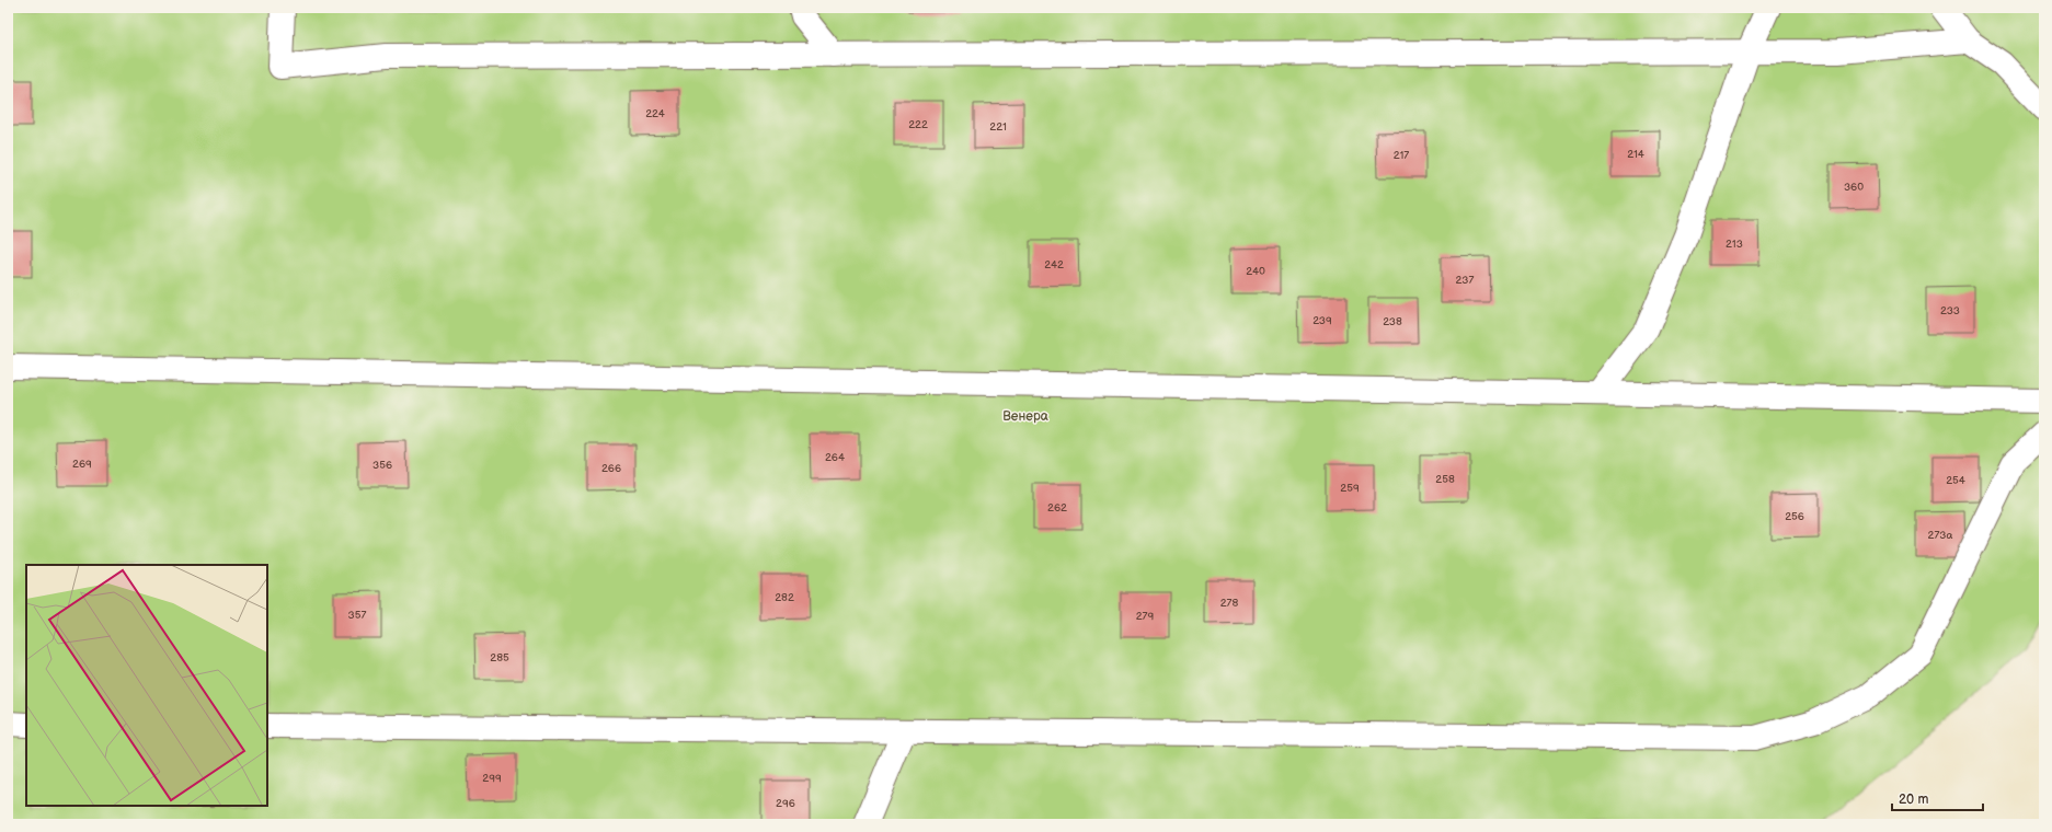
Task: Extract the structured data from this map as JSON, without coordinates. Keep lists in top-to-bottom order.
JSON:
{
  "parks": ["Венера"],
  "house_numbers": [
    "224",
    "222",
    "221",
    "214",
    "217",
    "360",
    "213",
    "242",
    "240",
    "237",
    "233",
    "239",
    "238",
    "264",
    "269",
    "356",
    "266",
    "258",
    "254",
    "259",
    "262",
    "256",
    "273а",
    "282",
    "278",
    "357",
    "279",
    "285",
    "299",
    "296"
  ],
  "scale_bar": "20 m"
}
